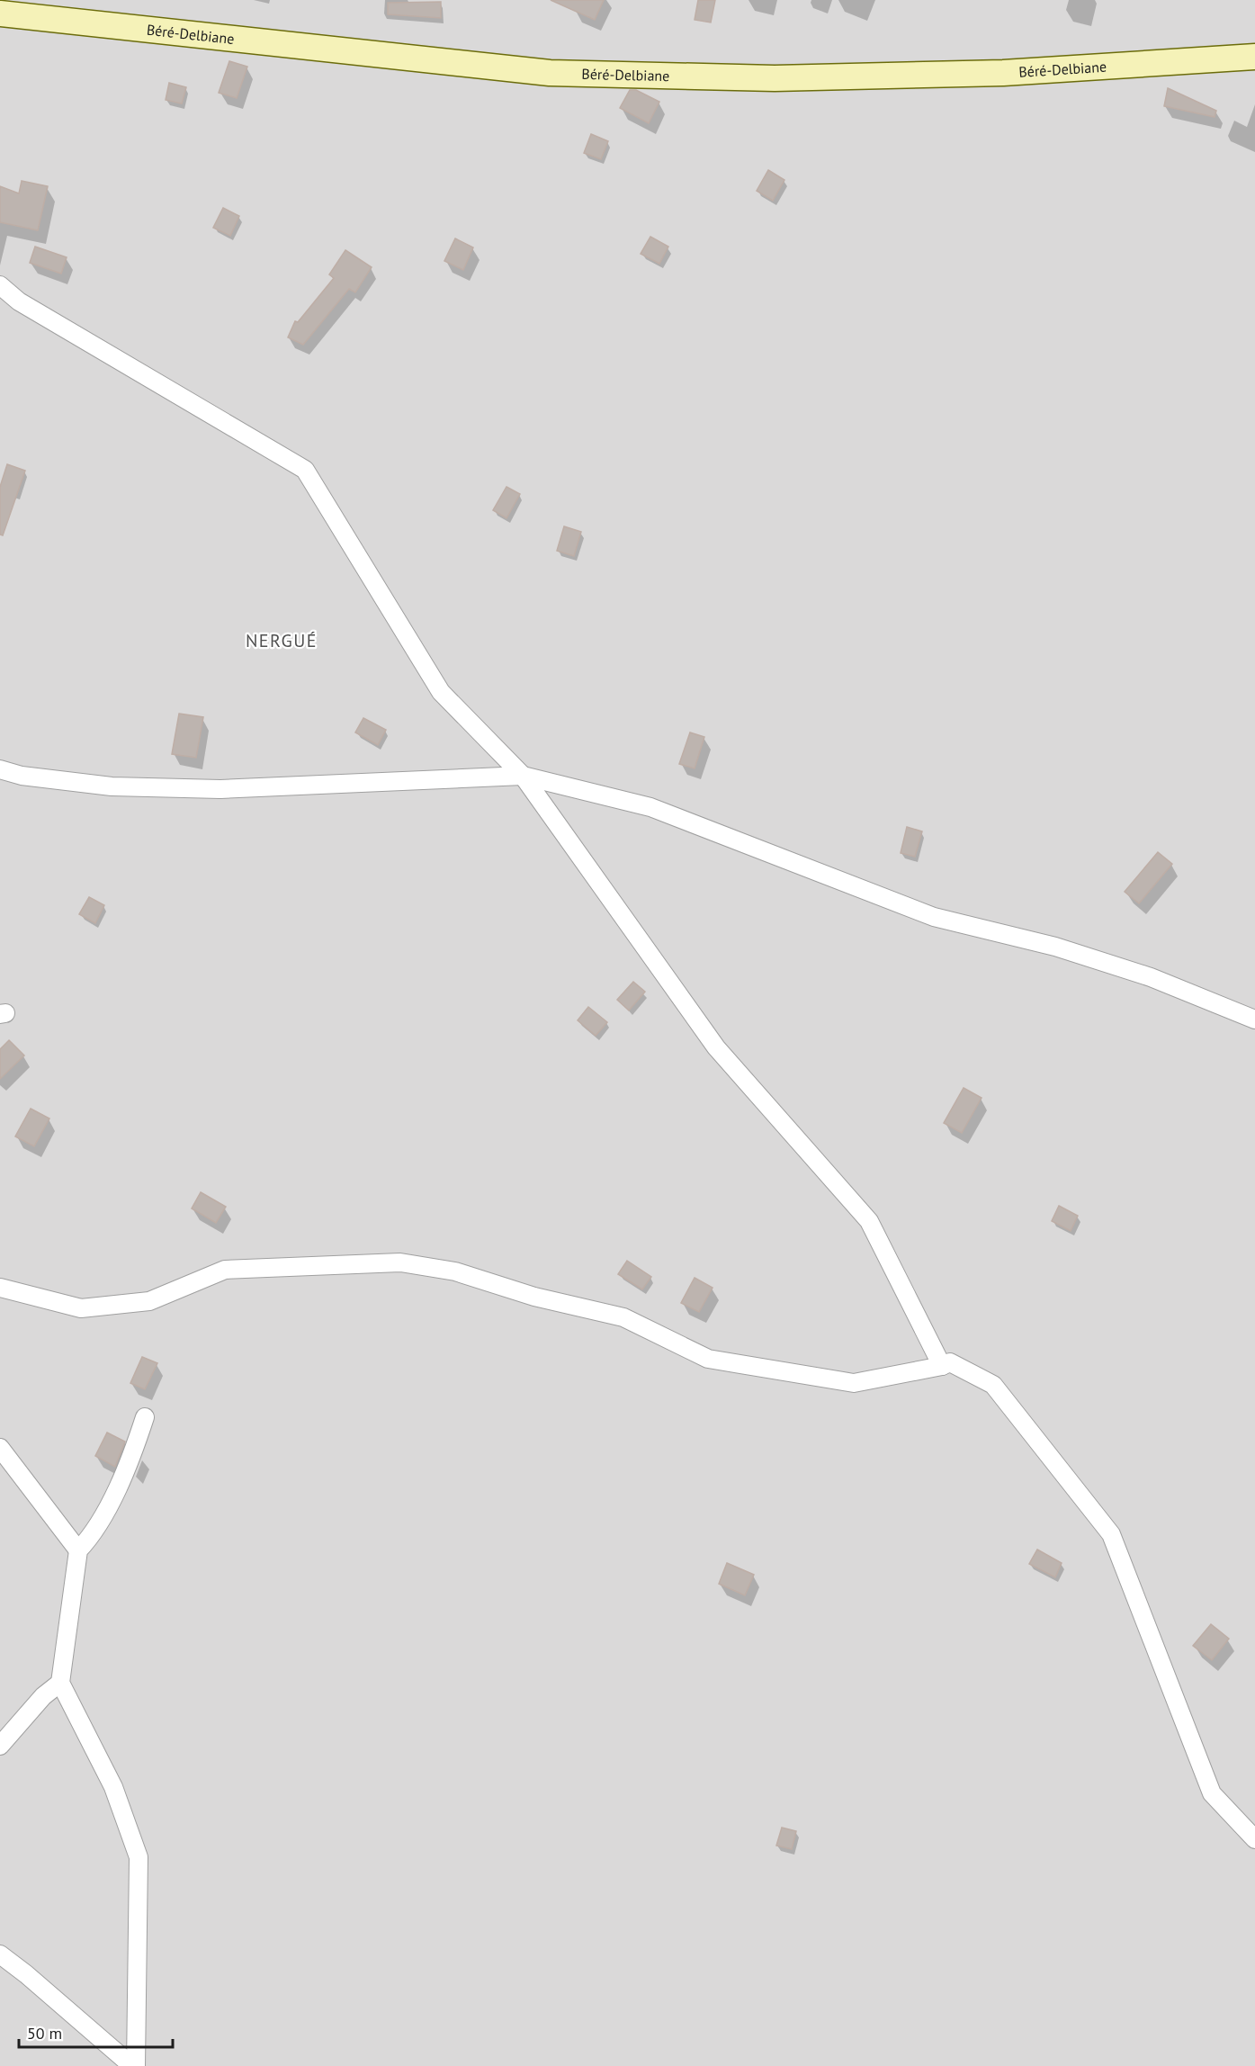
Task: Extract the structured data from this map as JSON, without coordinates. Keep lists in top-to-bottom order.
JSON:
{
  "streets": {
    "street": ["Béré-Delbiane"]
  },
  "districts": ["NERGUÉ"],
  "scale_bar": "50 m"
}
